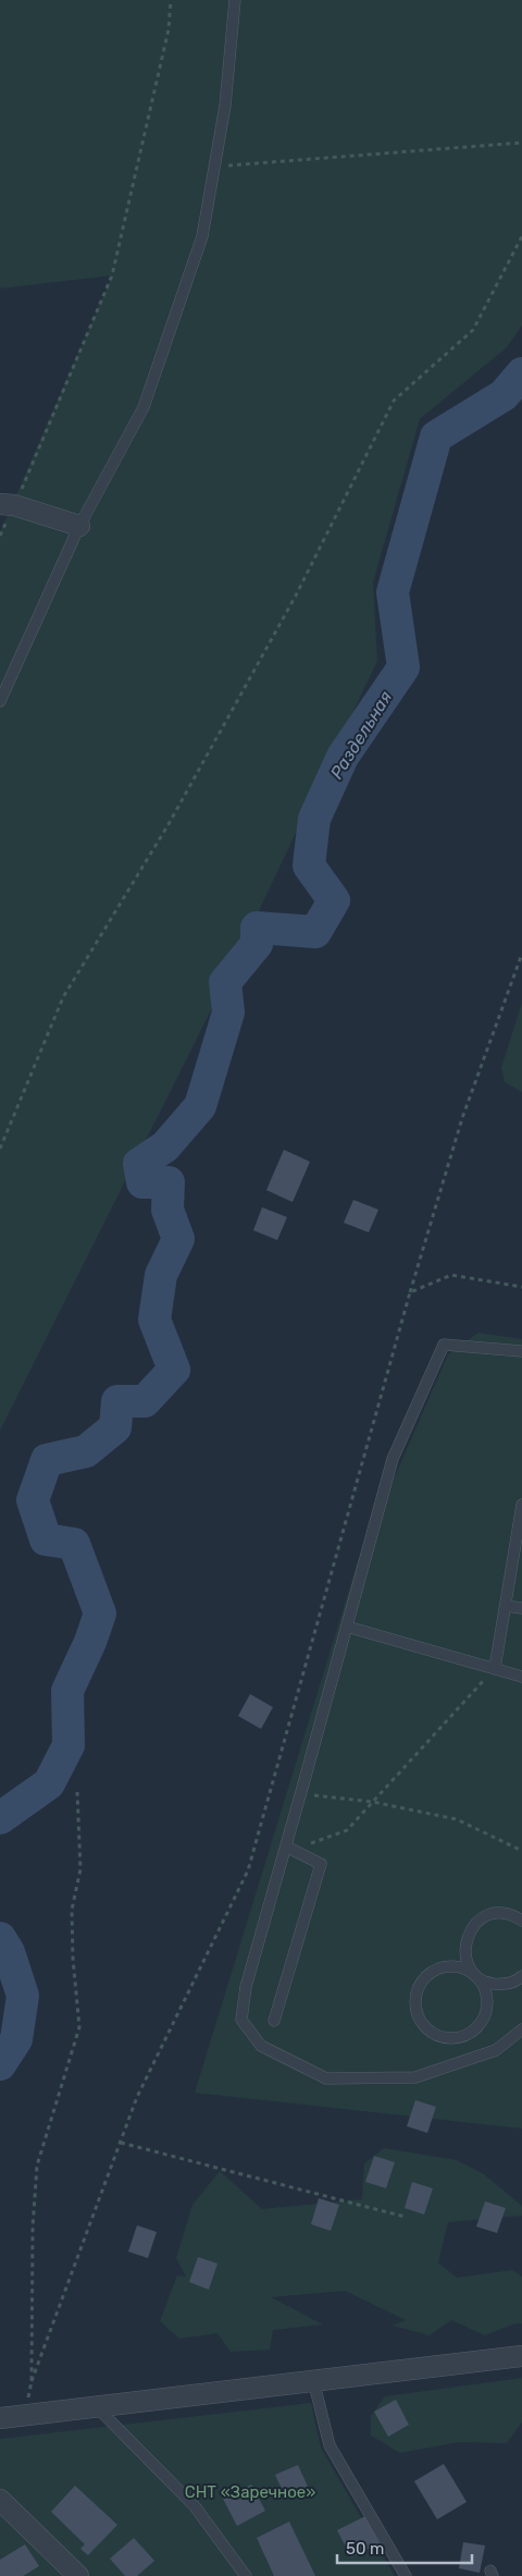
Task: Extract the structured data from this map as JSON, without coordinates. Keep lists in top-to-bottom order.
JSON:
{
  "water": ["Раздельная"],
  "parks": ["СНТ «Заречное»"],
  "scale_bar": "50 m"
}
